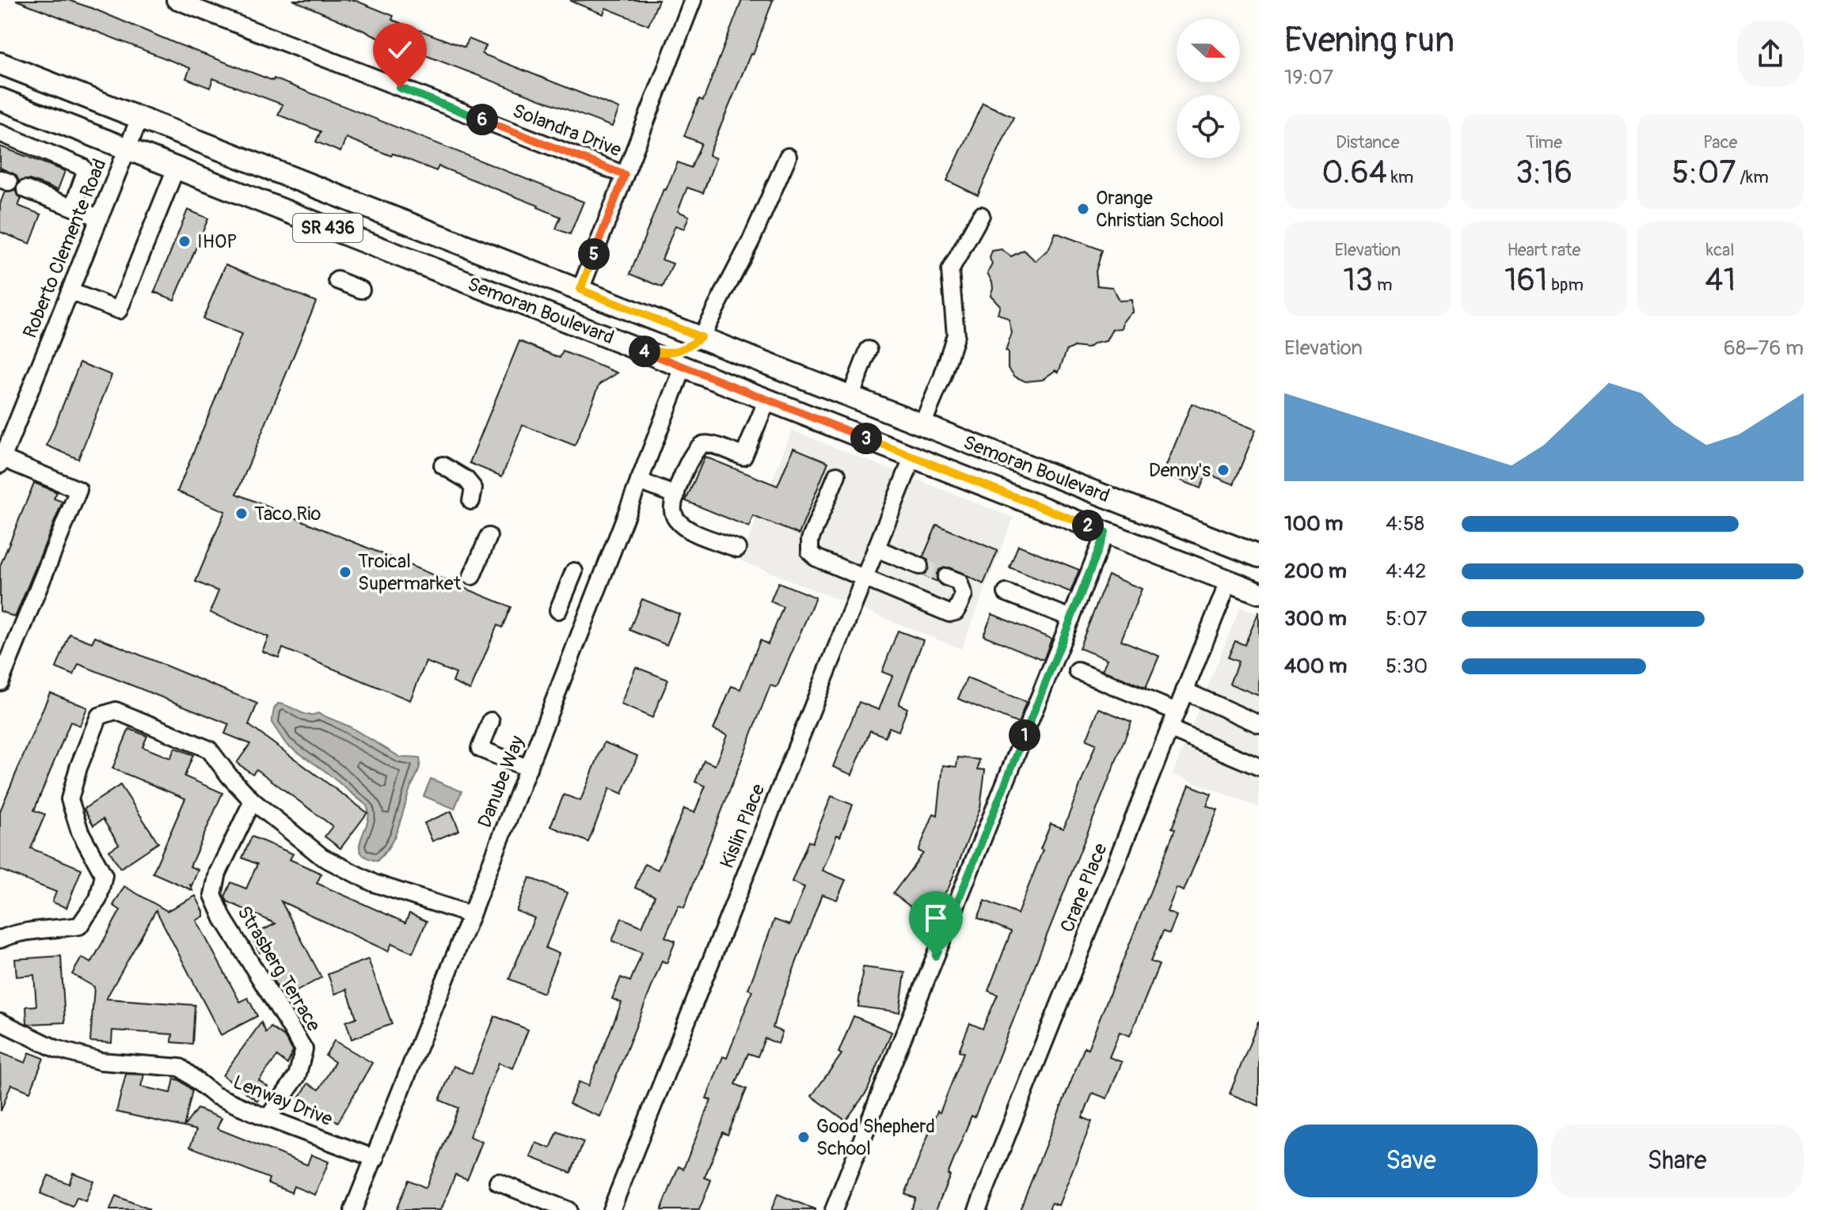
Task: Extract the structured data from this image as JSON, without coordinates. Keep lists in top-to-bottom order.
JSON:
{
  "streets": {
    "main road": ["SR 436", "Semoran Boulevard"],
    "street": [
      "Solandra Drive",
      "Roberto Clemente Road",
      "Danube Way",
      "Kislin Place",
      "Crane Place",
      "Strasberg Terrace",
      "Lenway Drive"
    ]
  },
  "crossings": [
    ["Roberto Clemente Road", "Semoran Boulevard"],
    ["Semoran Boulevard", "Danube Way"],
    ["Semoran Boulevard", "Kislin Place"],
    ["Semoran Boulevard", "Crane Place"],
    ["Danube Way", "Lenway Drive"],
    ["Strasberg Terrace", "Lenway Drive"]
  ],
  "places": [
    "Orange Christian School",
    "IHOP",
    "Denny's",
    "Taco Rio",
    "Troical Supermarket",
    "Good Shepherd School"
  ],
  "north": "right",
  "page": {
    "heading": ["Evening run", "19:07"],
    "pins": [
      "6",
      "5",
      "4",
      "3",
      "2",
      "1"
    ],
    "stats": [
      ["Distance", "0.64 km"],
      ["Time", "3:16"],
      ["Pace", "5:07 /km"],
      ["Elevation", "13 m"],
      ["Heart rate", "161 bpm"],
      ["kcal", "41"]
    ],
    "chart": ["Elevation", "68–76 m"],
    "list": [
      {
        "name": "100 m",
        "note": "4:58"
      },
      {
        "name": "200 m",
        "note": "4:42"
      },
      {
        "name": "300 m",
        "note": "5:07"
      },
      {
        "name": "400 m",
        "note": "5:30"
      }
    ],
    "buttons": ["Save", "Share"]
  }
}
